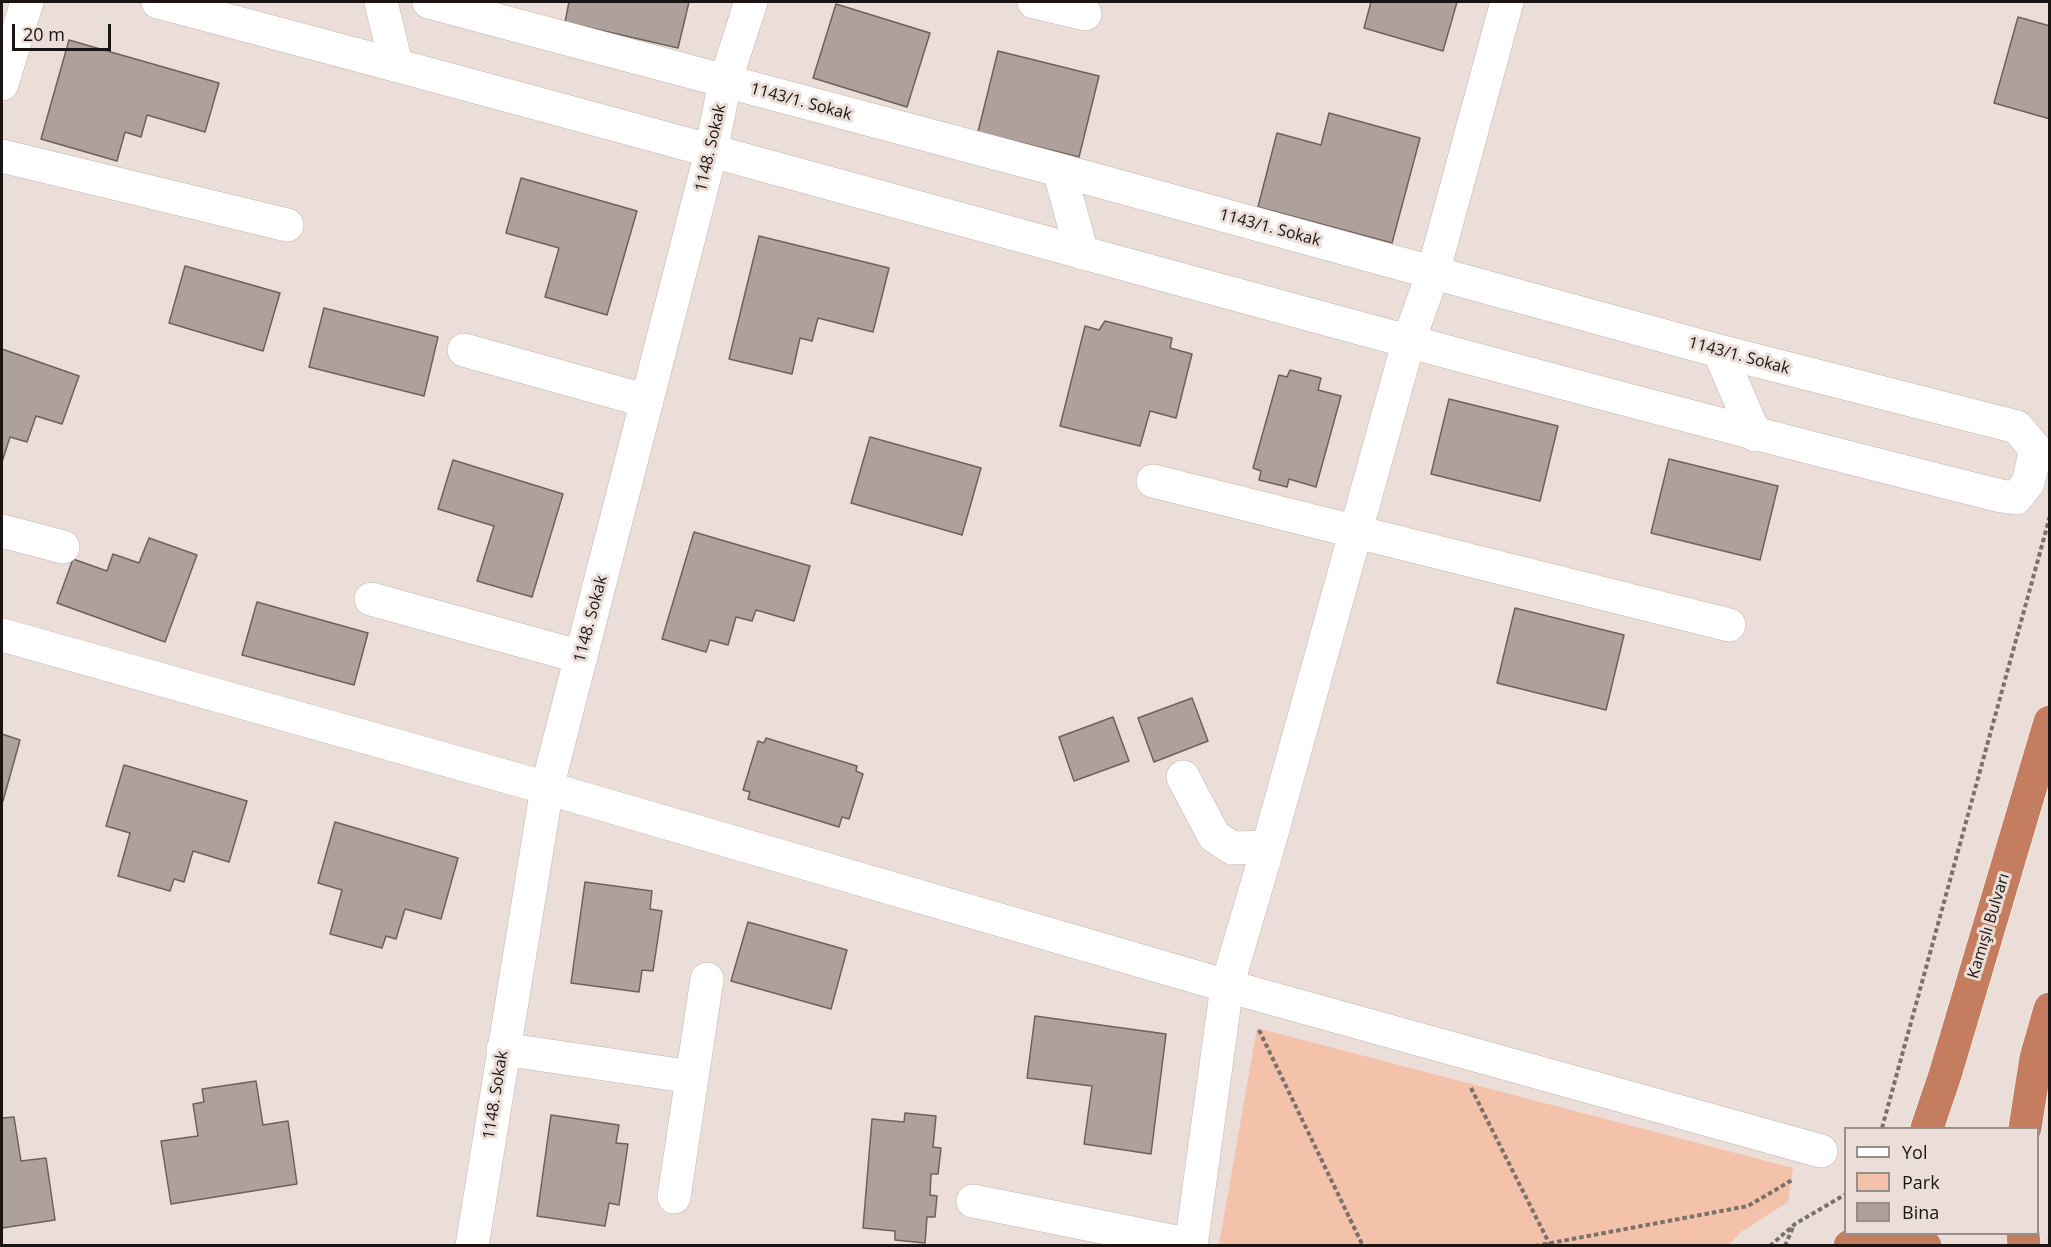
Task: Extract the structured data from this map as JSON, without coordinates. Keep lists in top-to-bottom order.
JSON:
{
  "streets": {
    "highway": ["Kamışlı Bulvarı"],
    "street": ["1143/1. Sokak", "1148. Sokak"]
  },
  "crossings": [
    ["1143/1. Sokak", "1148. Sokak"]
  ],
  "legend": ["Yol", "Park", "Bina"],
  "scale_bar": "20 m"
}
